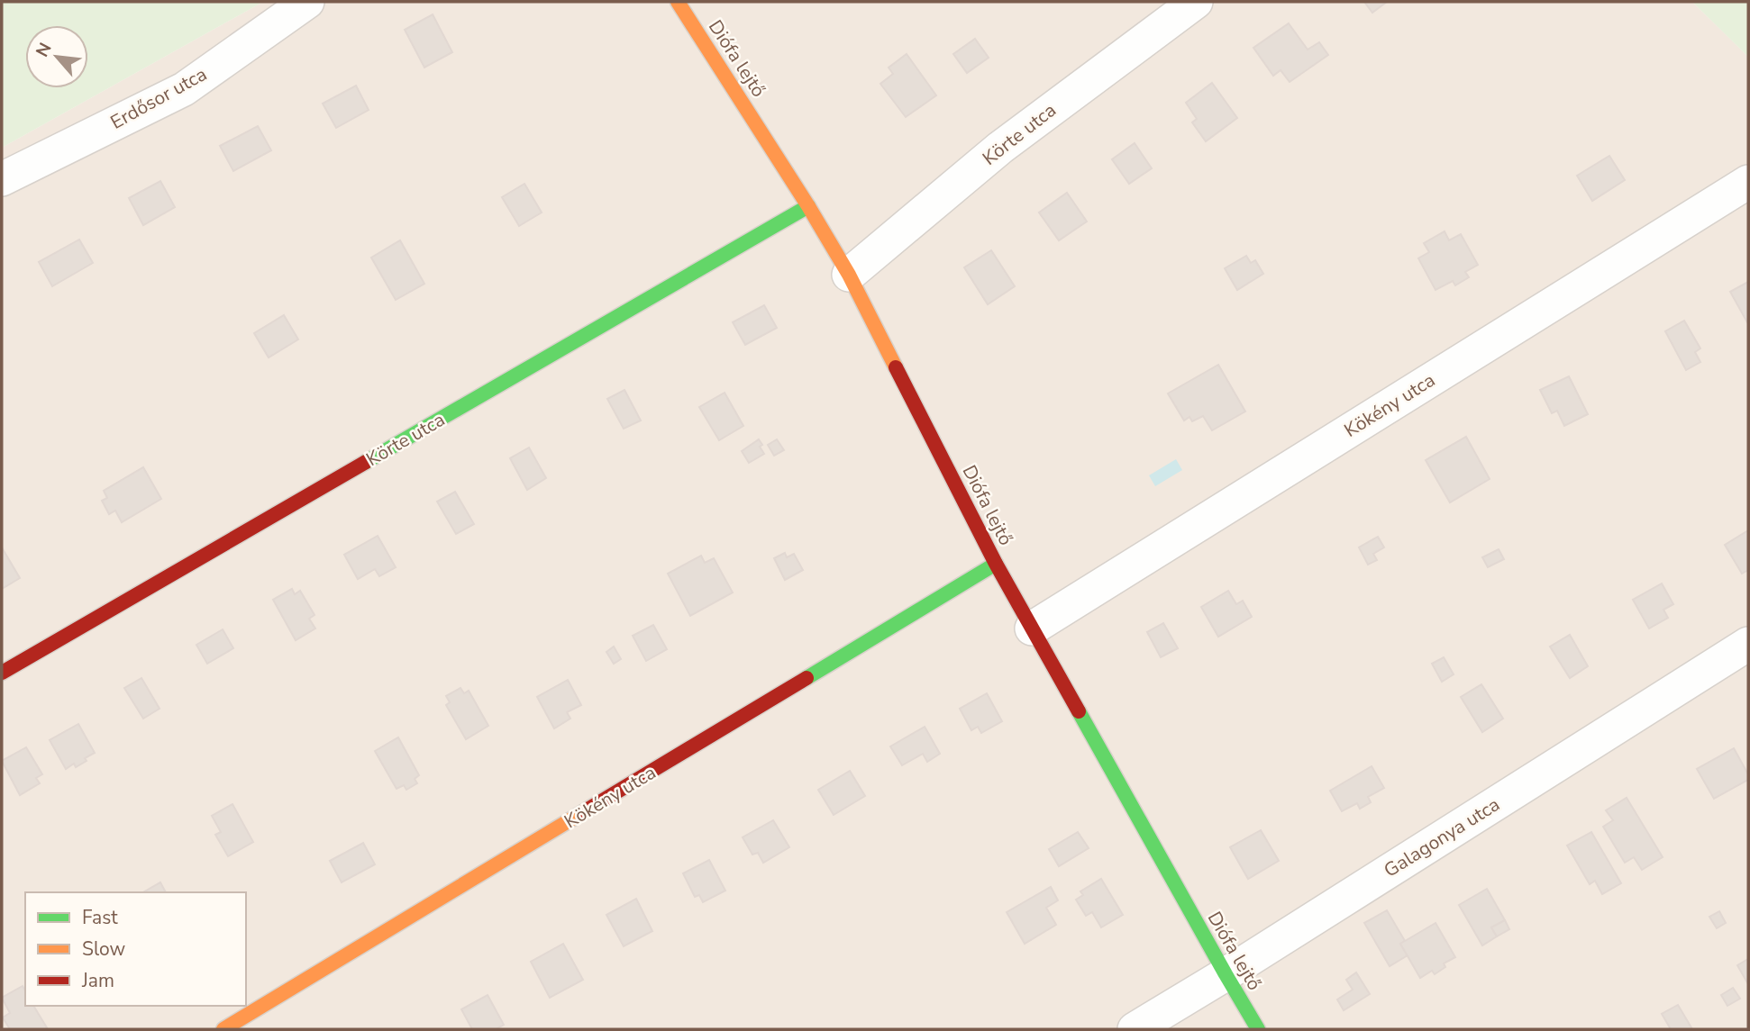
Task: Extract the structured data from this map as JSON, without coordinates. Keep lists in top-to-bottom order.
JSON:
{
  "streets": {
    "street": [
      "Diófa lejtő",
      "Erdősor utca",
      "Körte utca",
      "Kökény utca",
      "Galagonya utca"
    ]
  },
  "crossings": [
    ["Diófa lejtő", "Körte utca"],
    ["Diófa lejtő", "Kökény utca"],
    ["Diófa lejtő", "Galagonya utca"]
  ],
  "legend": ["Fast", "Slow", "Jam"],
  "north": "top left"
}
